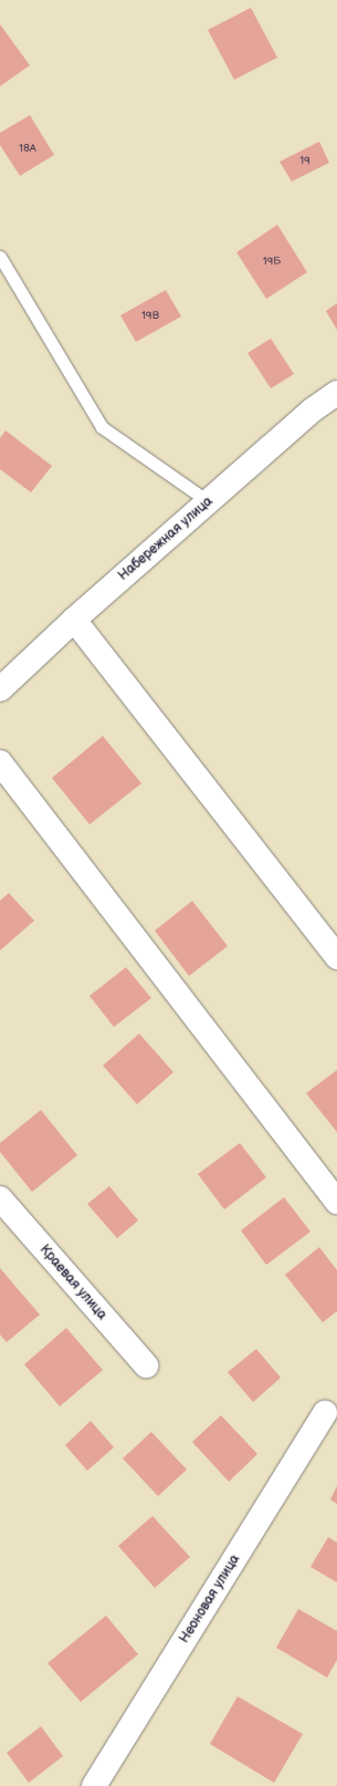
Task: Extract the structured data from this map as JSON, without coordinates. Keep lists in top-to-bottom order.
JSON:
{
  "streets": {
    "street": ["Набережная улица", "Краевая улица", "Неоновая улица"]
  },
  "house_numbers": [
    "18А",
    "19",
    "19Б",
    "19В"
  ]
}
